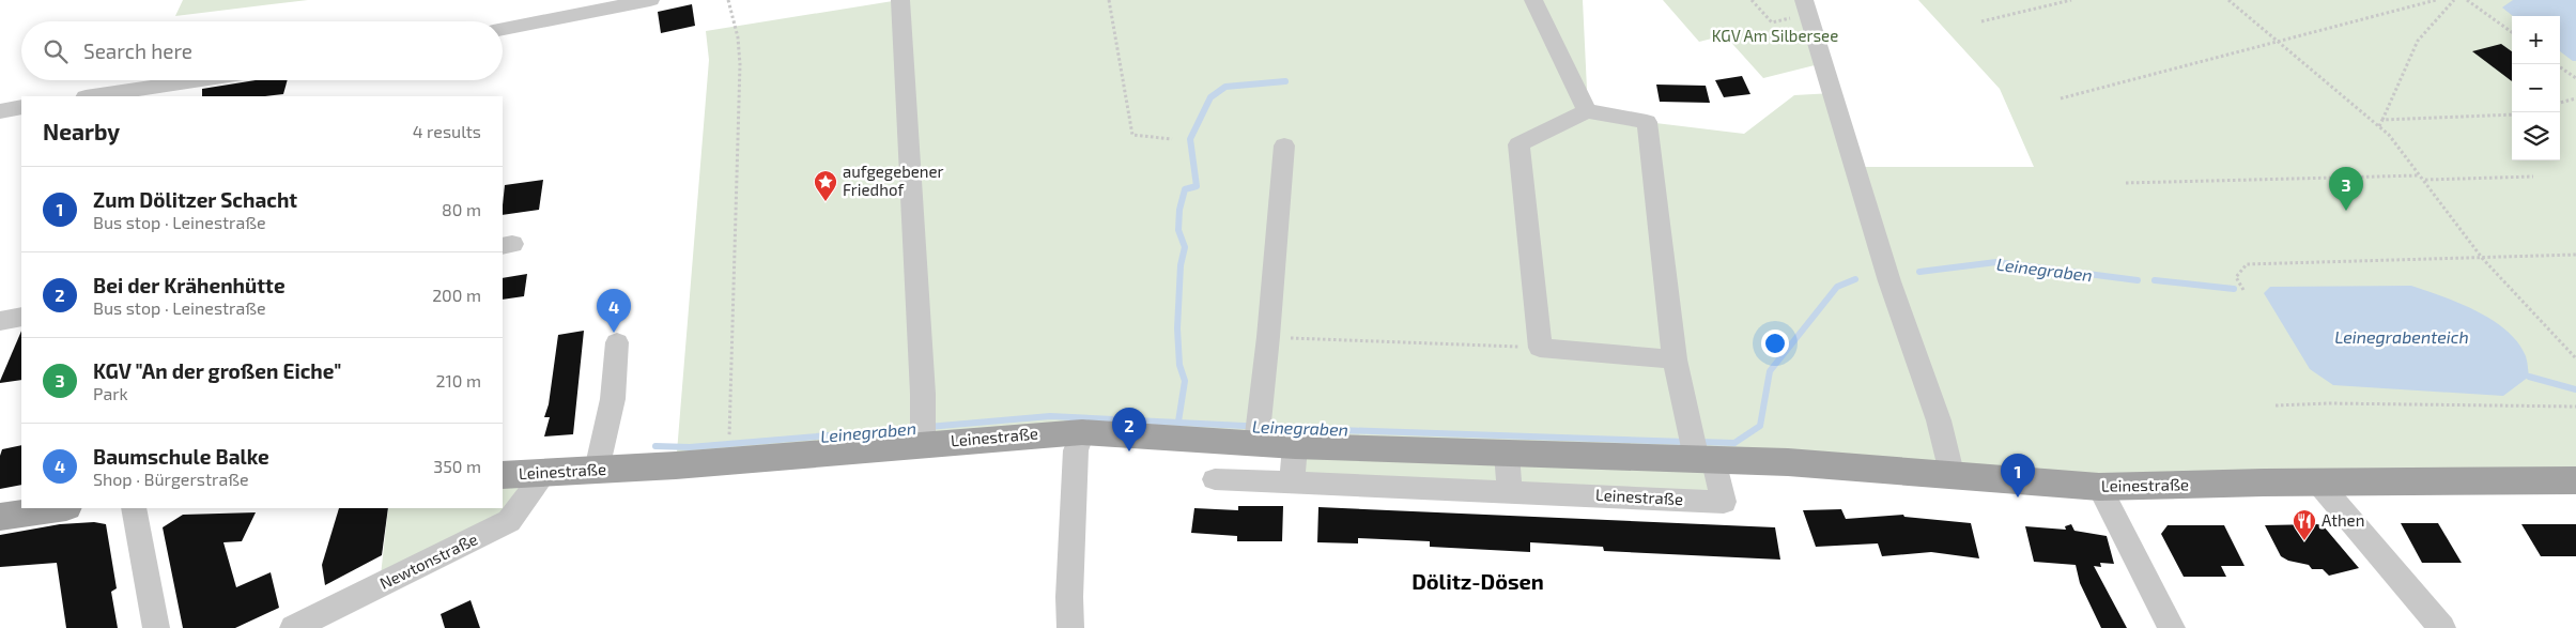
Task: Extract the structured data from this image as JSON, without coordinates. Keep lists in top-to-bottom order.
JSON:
{
  "streets": {
    "main road": ["Leinestraße"],
    "street": ["Newtonstraße"]
  },
  "crossings": [
    ["Leinestraße", "Newtonstraße"]
  ],
  "districts": ["Dölitz-Dösen"],
  "water": ["Leinegraben", "Leinegrabenteich"],
  "parks": ["KGV Am Silbersee"],
  "places": {
    "place": ["aufgegebener Friedhof"],
    "restaurant": ["Athen"]
  },
  "page": {
    "map_buttons": ["+", "−"],
    "search": "Search here",
    "heading": ["Nearby", "4 results"],
    "list": [
      {
        "mark": "1",
        "name": "Zum Dölitzer Schacht",
        "note": "Bus stop · Leinestraße",
        "value": "80 m"
      },
      {
        "mark": "2",
        "name": "Bei der Krähenhütte",
        "note": "Bus stop · Leinestraße",
        "value": "200 m"
      },
      {
        "mark": "3",
        "name": "KGV \"An der großen Eiche\"",
        "note": "Park",
        "value": "210 m"
      },
      {
        "mark": "4",
        "name": "Baumschule Balke",
        "note": "Shop · Bürgerstraße",
        "value": "350 m"
      }
    ],
    "pins": [
      "3",
      "4",
      "2",
      "1"
    ]
  }
}
